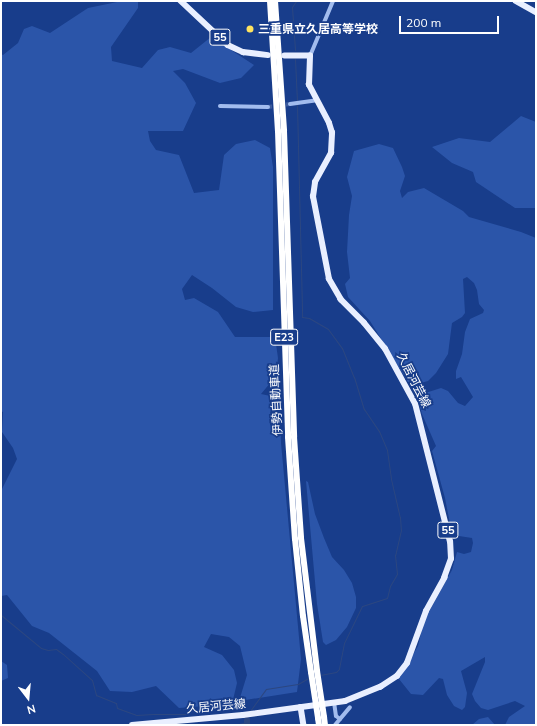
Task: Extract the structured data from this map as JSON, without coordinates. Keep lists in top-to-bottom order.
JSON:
{
  "streets": {
    "highway": ["E23", "伊勢自動車道"],
    "main road": ["55", "久居河芸線"]
  },
  "places": ["三重県立久居高等学校"],
  "scale_bar": "200 m",
  "north": "bottom"
}
